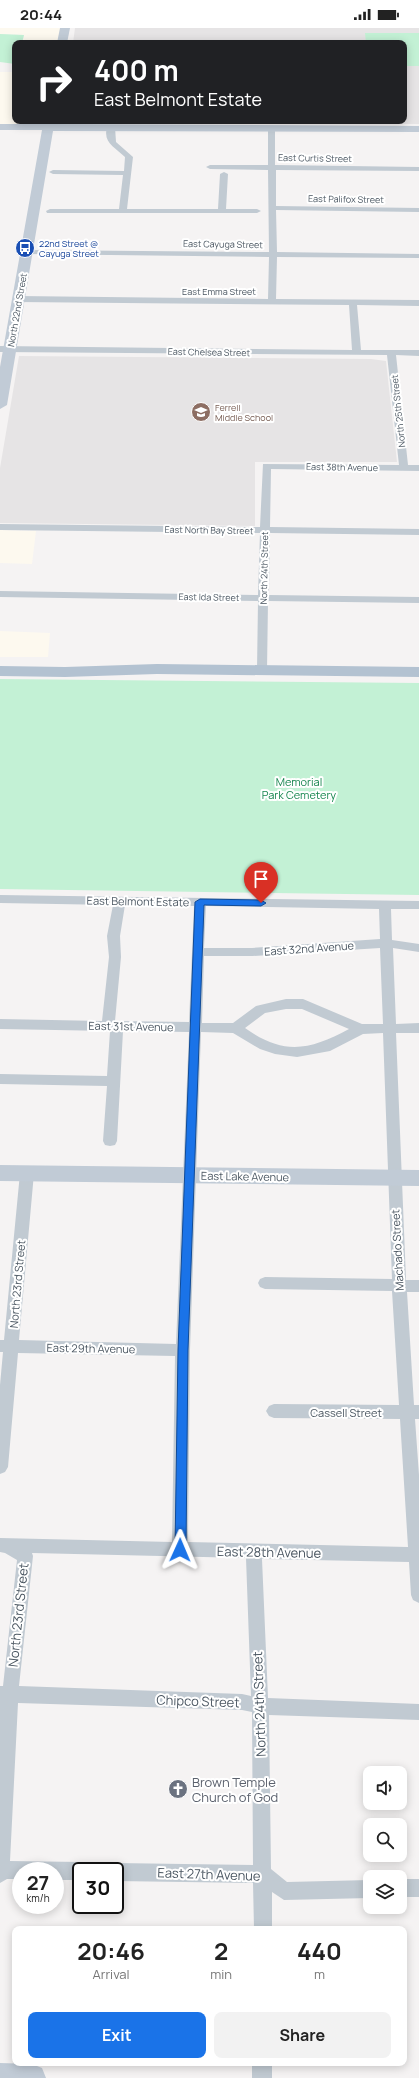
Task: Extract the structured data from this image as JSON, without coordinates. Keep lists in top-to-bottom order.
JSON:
{
  "streets": {
    "street": [
      "East Curtis Street",
      "East Palifox Street",
      "East Cayuga Street",
      "East Emma Street",
      "North 22nd Street",
      "East Chelsea Street",
      "North 25th Street",
      "East 38th Avenue",
      "East North Bay Street",
      "North 24th Street",
      "East Ida Street",
      "East Belmont Estate",
      "East 32nd Avenue",
      "East 31st Avenue",
      "East Lake Avenue",
      "Machado Street",
      "North 23rd Street",
      "East 29th Avenue",
      "Cassell Street",
      "East 28th Avenue",
      "Chipco Street",
      "East 27th Avenue"
    ]
  },
  "crossings": [
    ["East Cayuga Street", "North 22nd Street"],
    ["East Emma Street", "North 22nd Street"],
    ["North 22nd Street", "East Chelsea Street"],
    ["East Chelsea Street", "North 25th Street"],
    ["North 25th Street", "East 38th Avenue"],
    ["East 38th Avenue", "North 24th Street"],
    ["East North Bay Street", "North 24th Street"],
    ["North 24th Street", "East Ida Street"],
    ["North 24th Street", "East 28th Avenue"],
    ["North 24th Street", "Chipco Street"],
    ["North 24th Street", "East 27th Avenue"],
    ["East Belmont Estate", "Machado Street"],
    ["East 32nd Avenue", "Machado Street"],
    ["East Lake Avenue", "Machado Street"],
    ["East Lake Avenue", "North 23rd Street"],
    ["Machado Street", "Cassell Street"],
    ["Machado Street", "East 28th Avenue"],
    ["North 23rd Street", "East 29th Avenue"],
    ["North 23rd Street", "East 28th Avenue"],
    ["North 23rd Street", "Chipco Street"]
  ],
  "parks": ["Memorial Park Cemetery"],
  "places": {
    "bus stop": ["22nd Street @ Cayuga Street"],
    "school or university": ["Ferrell Middle School"],
    "church": ["Brown Temple Church of God"]
  },
  "page": {
    "status": "20:44",
    "turn": ["400 m", "East Belmont Estate"],
    "speed": "27 km/h",
    "limit": "30",
    "eta": [
      "20:46",
      "Arrival",
      "2",
      "min",
      "440",
      "m"
    ],
    "buttons": ["Exit", "Share"]
  }
}
